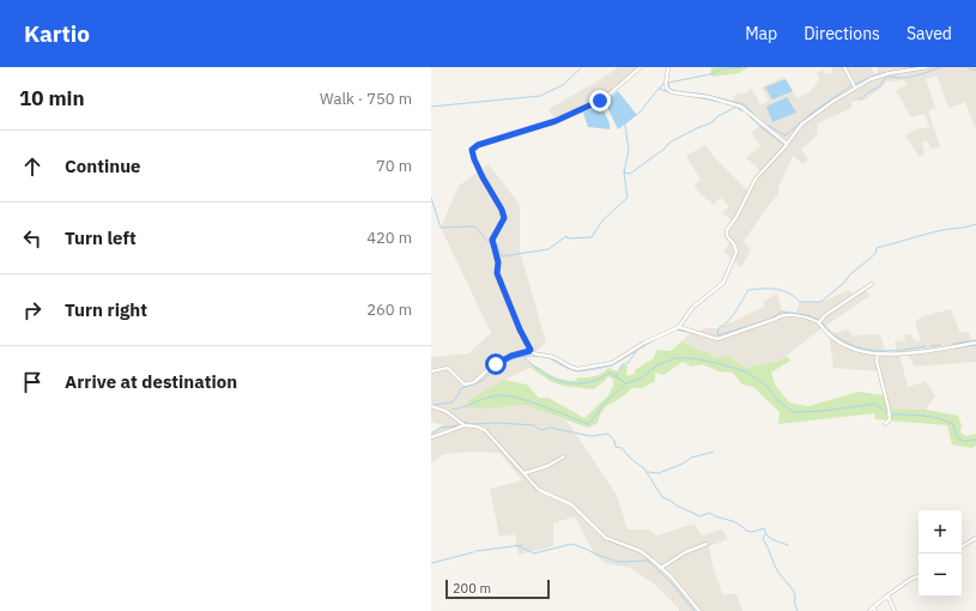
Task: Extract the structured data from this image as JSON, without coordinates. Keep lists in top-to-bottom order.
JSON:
{
  "scale_bar": "200 m",
  "page": {
    "header": "Kartio",
    "nav": ["Map", "Directions", "Saved"],
    "heading": ["10 min", "Walk · 750 m"],
    "list": [
      ["Continue", "70 m"],
      ["Turn left", "420 m"],
      ["Turn right", "260 m"],
      "Arrive at destination"
    ],
    "map_buttons": ["+", "−"],
    "scale": "200 m"
  }
}
